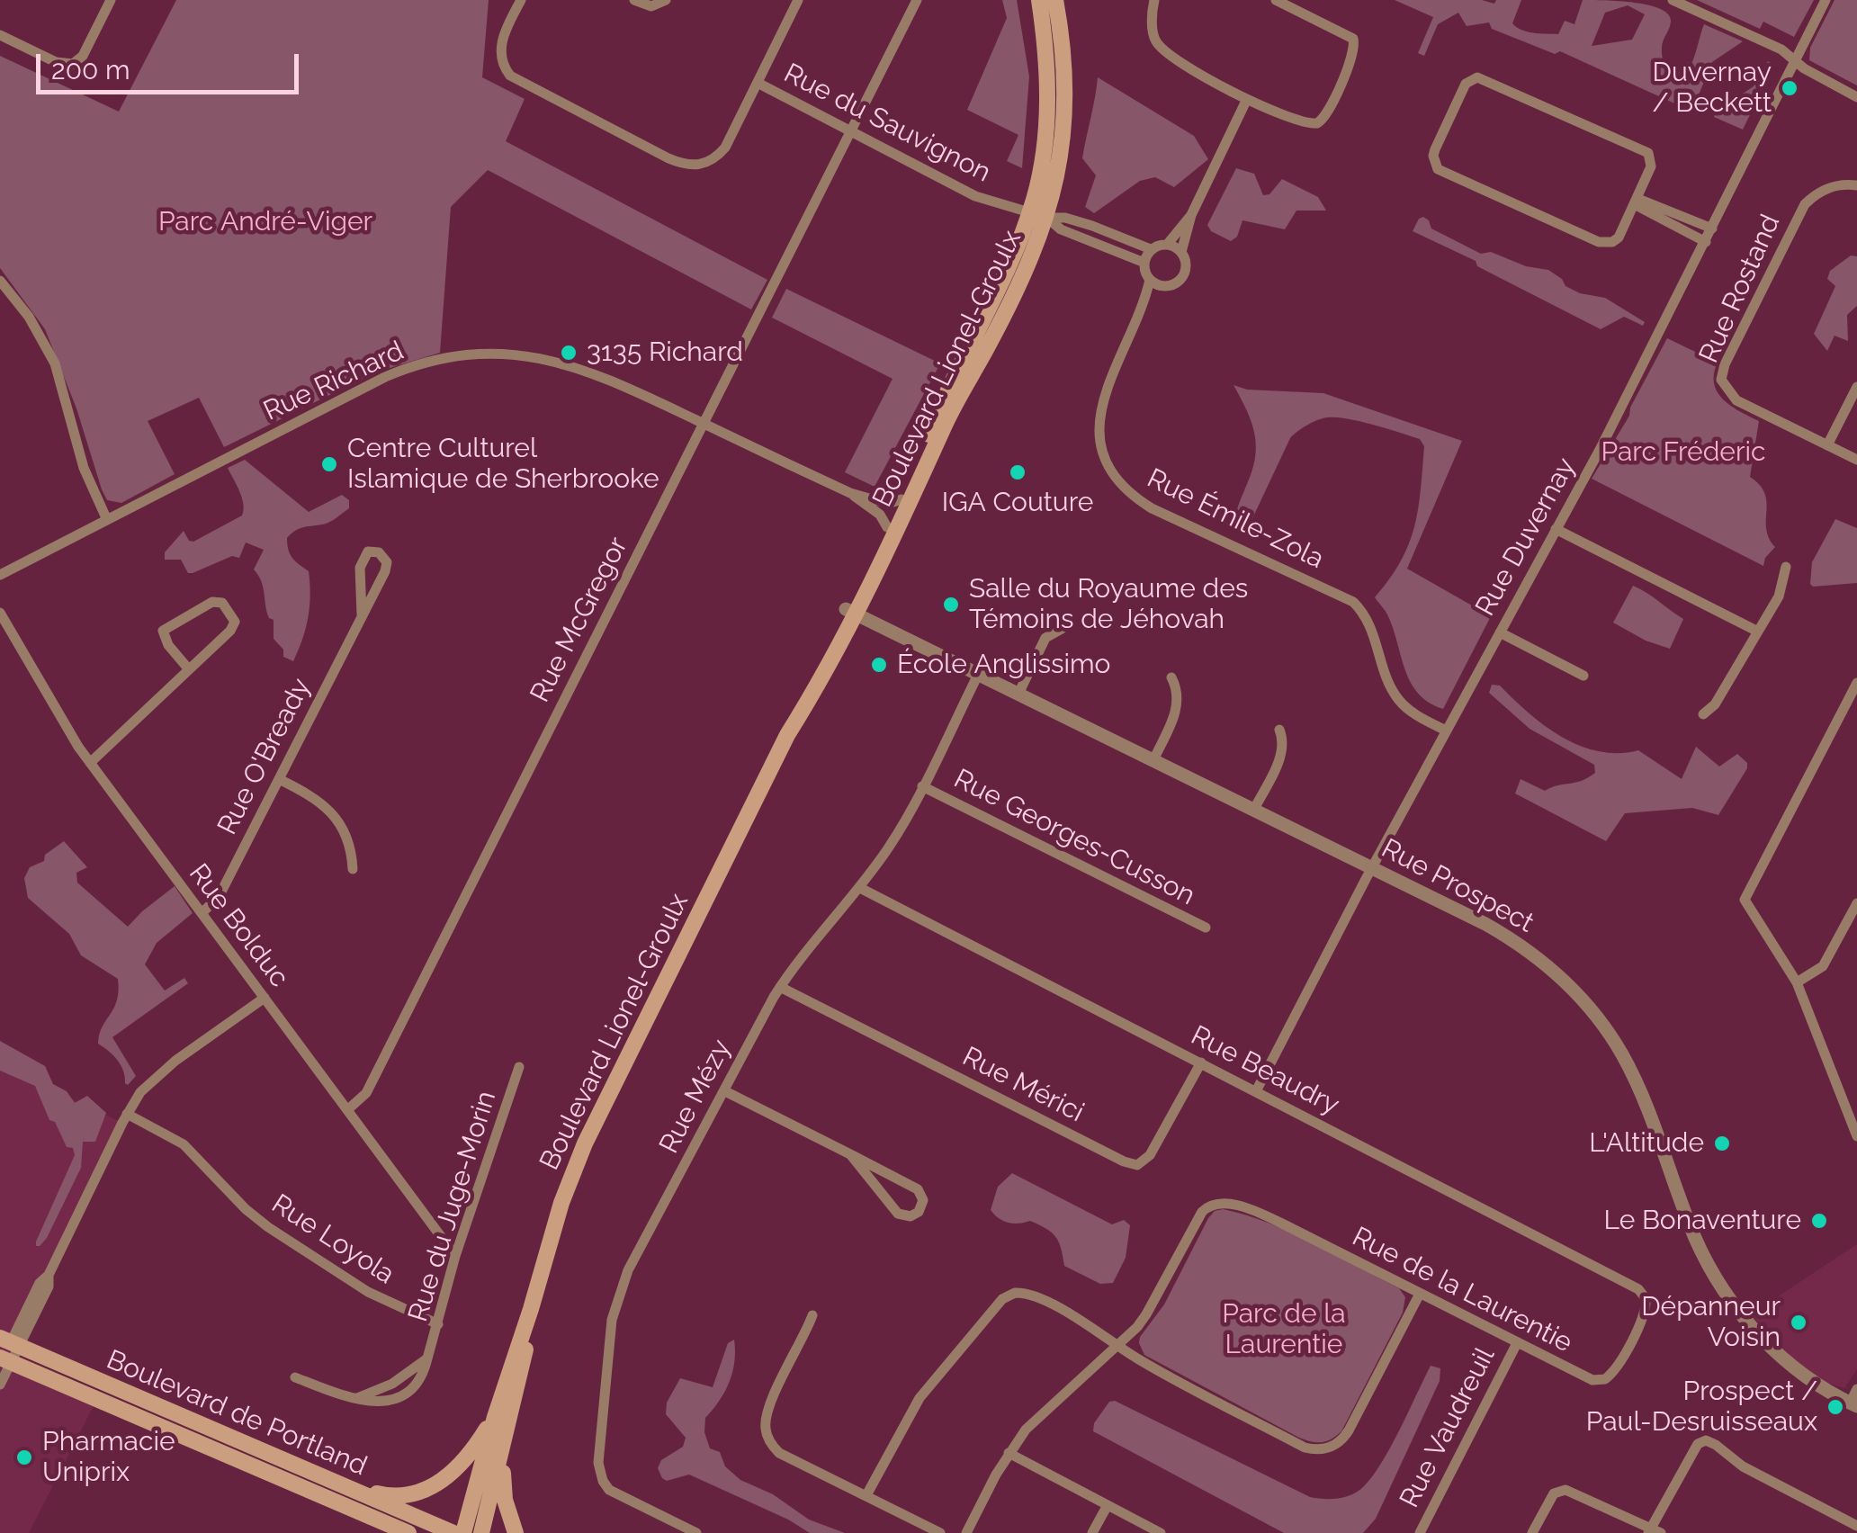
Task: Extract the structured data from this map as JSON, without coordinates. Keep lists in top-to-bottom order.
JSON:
{
  "streets": {
    "main road": ["Boulevard Lionel-Groulx", "Boulevard de Portland"],
    "street": [
      "Rue du Sauvignon",
      "Rue Rostand",
      "Rue Richard",
      "Rue Émile-Zola",
      "Rue Duvernay",
      "Rue McGregor",
      "Rue O'Bready",
      "Rue Georges-Cusson",
      "Rue Prospect",
      "Rue Bolduc",
      "Rue Beaudry",
      "Rue Mérici",
      "Rue Mézy",
      "Rue du Juge-Morin",
      "Rue Loyola",
      "Rue de la Laurentie",
      "Rue Vaudreuil"
    ]
  },
  "crossings": [
    ["Rue du Sauvignon", "Boulevard Lionel-Groulx"],
    ["Rue du Sauvignon", "Rue McGregor"],
    ["Boulevard Lionel-Groulx", "Rue Richard"],
    ["Boulevard Lionel-Groulx", "Rue Prospect"],
    ["Rue Richard", "Rue McGregor"],
    ["Rue Émile-Zola", "Rue Duvernay"],
    ["Rue Duvernay", "Rue Prospect"],
    ["Rue Duvernay", "Rue Beaudry"],
    ["Rue McGregor", "Rue Bolduc"],
    ["Rue O'Bready", "Rue Bolduc"],
    ["Rue Georges-Cusson", "Rue Mézy"],
    ["Rue Prospect", "Rue Mézy"],
    ["Rue Bolduc", "Rue du Juge-Morin"],
    ["Rue Beaudry", "Rue Mérici"],
    ["Rue Beaudry", "Rue Mézy"],
    ["Rue Beaudry", "Rue de la Laurentie"],
    ["Rue Mérici", "Rue Mézy"],
    ["Rue du Juge-Morin", "Rue Loyola"],
    ["Rue de la Laurentie", "Rue Vaudreuil"]
  ],
  "parks": ["Parc André-Viger", "Parc Fréderic", "Parc de la Laurentie"],
  "places": [
    "Duvernay / Beckett",
    "3135 Richard",
    "Centre Culturel Islamique de Sherbrooke",
    "IGA Couture",
    "Salle du Royaume des Témoins de Jéhovah",
    "École Anglissimo",
    "L'Altitude",
    "Le Bonaventure",
    "Dépanneur Voisin",
    "Prospect / Paul-Desruisseaux",
    "Pharmacie Uniprix"
  ],
  "scale_bar": "200 m"
}
